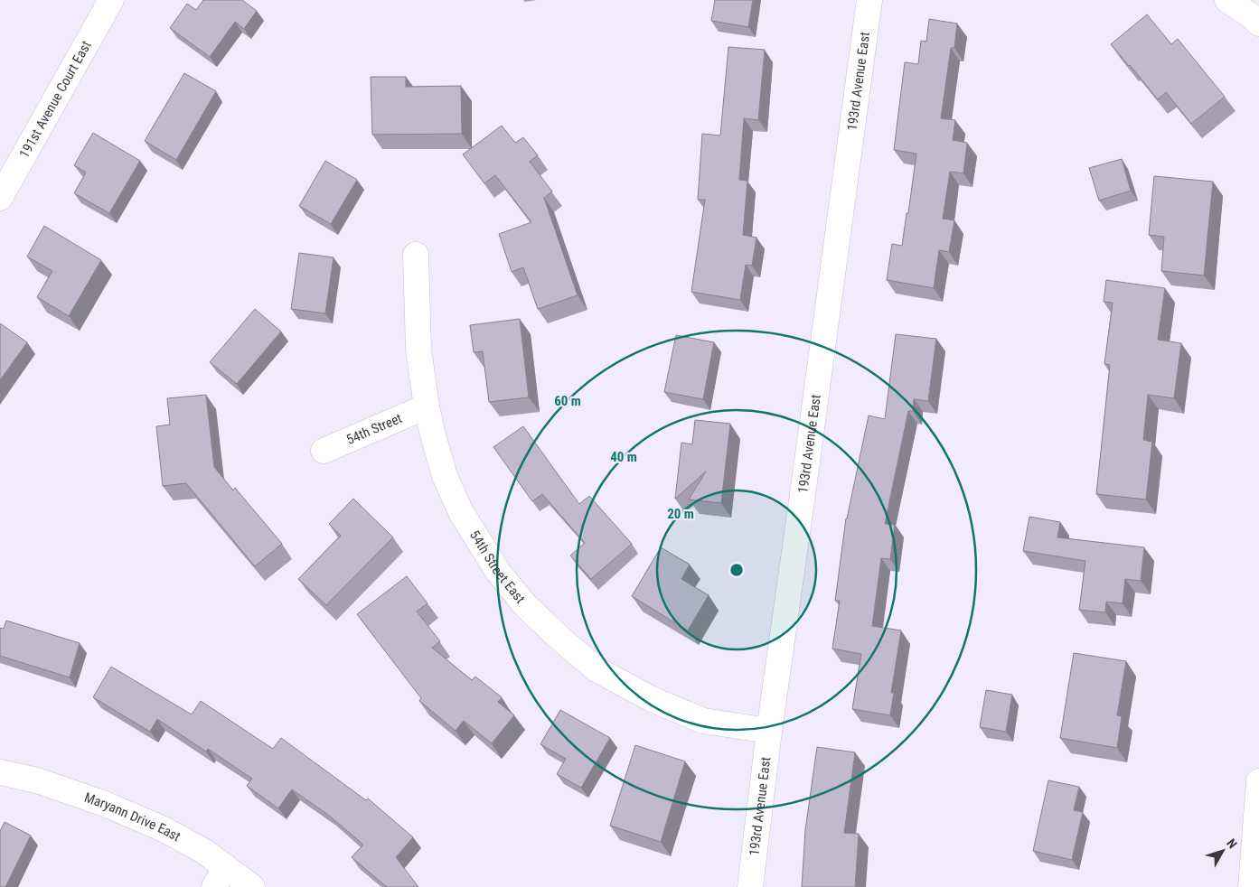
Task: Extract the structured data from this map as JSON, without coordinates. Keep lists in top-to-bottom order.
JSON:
{
  "streets": {
    "street": [
      "193rd Avenue East",
      "191st Avenue Court East",
      "54th Street",
      "54th Street East",
      "Maryann Drive East"
    ]
  },
  "crossings": [
    ["193rd Avenue East", "54th Street East"],
    ["54th Street", "54th Street East"]
  ],
  "north": "top right",
  "rings": ["60 m", "40 m", "20 m"]
}
